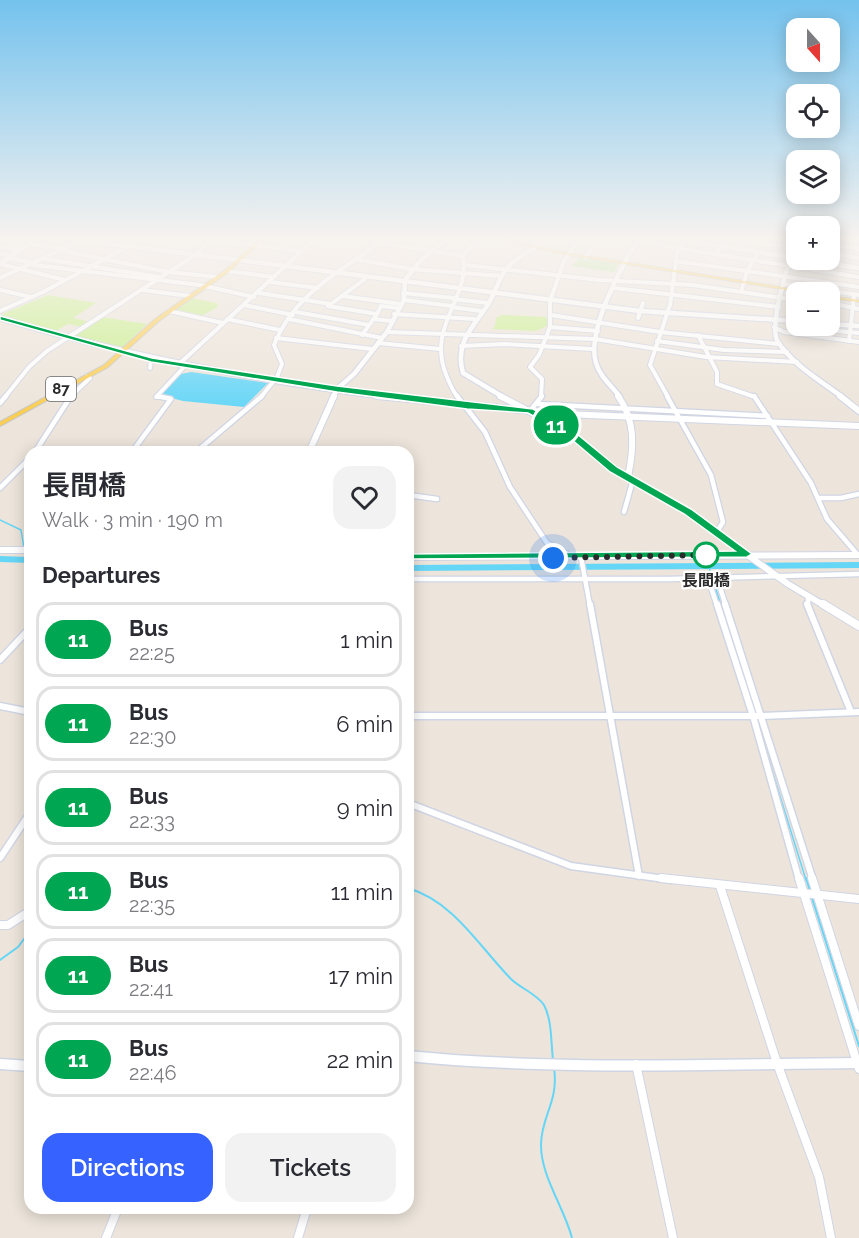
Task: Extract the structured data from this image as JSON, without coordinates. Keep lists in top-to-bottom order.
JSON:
{
  "streets": {
    "main road": ["87"]
  },
  "places": ["長間橋"],
  "lines": ["bus line 11"],
  "north": "bottom",
  "page": {
    "on_map": "11",
    "map_buttons": ["+", "−"],
    "heading": [
      ["長間橋", "Walk · 3 min · 190 m"],
      "Departures"
    ],
    "list": [
      {
        "mark": "11",
        "name": "Bus",
        "note": "22:25",
        "value": "1 min"
      },
      {
        "mark": "11",
        "name": "Bus",
        "note": "22:30",
        "value": "6 min"
      },
      {
        "mark": "11",
        "name": "Bus",
        "note": "22:33",
        "value": "9 min"
      },
      {
        "mark": "11",
        "name": "Bus",
        "note": "22:35",
        "value": "11 min"
      },
      {
        "mark": "11",
        "name": "Bus",
        "note": "22:41",
        "value": "17 min"
      },
      {
        "mark": "11",
        "name": "Bus",
        "note": "22:46",
        "value": "22 min"
      }
    ],
    "buttons": ["Directions", "Tickets"]
  }
}
